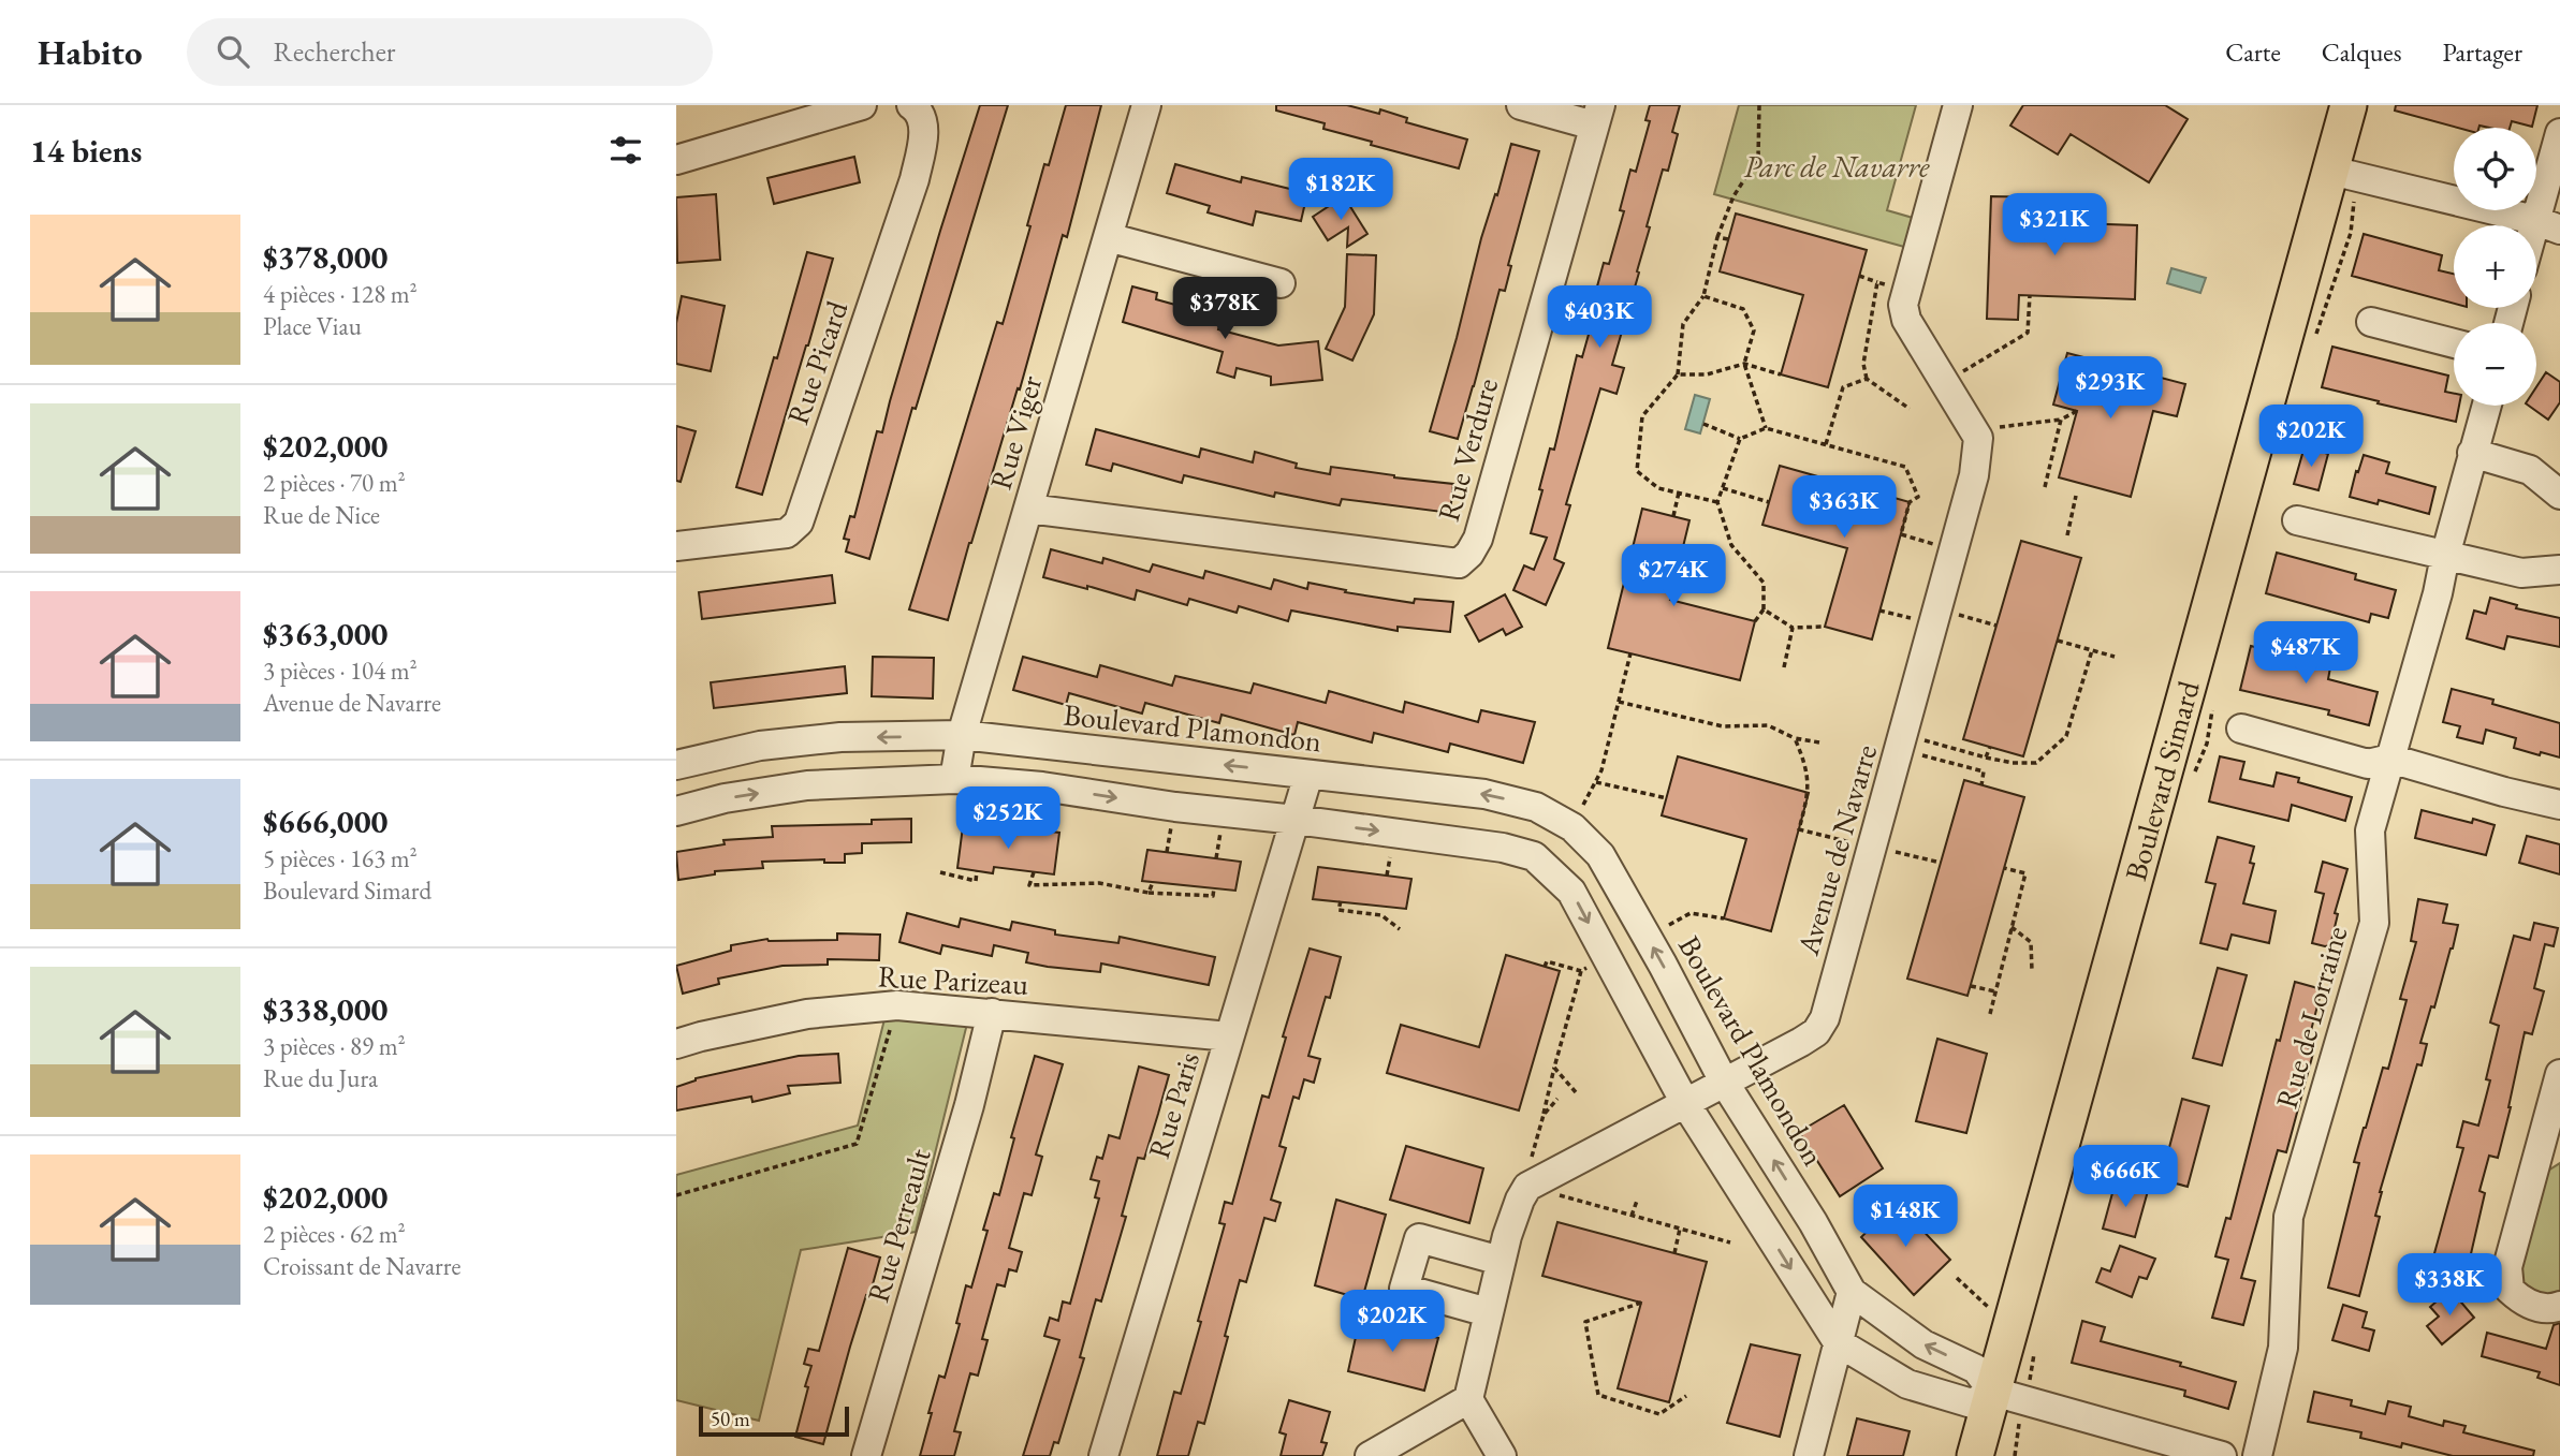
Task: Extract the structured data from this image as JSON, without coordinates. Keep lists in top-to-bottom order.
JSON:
{
  "streets": {
    "main road": ["Boulevard Simard"],
    "street": [
      "Rue Picard",
      "Rue Viger",
      "Rue Verdure",
      "Boulevard Plamondon",
      "Avenue de Navarre",
      "Rue Parizeau",
      "Rue de Lorraine",
      "Rue Paris",
      "Rue Perreault"
    ]
  },
  "crossings": [
    ["Rue Viger", "Rue Verdure"],
    ["Rue Viger", "Boulevard Plamondon"],
    ["Boulevard Plamondon", "Boulevard Simard"],
    ["Boulevard Plamondon", "Avenue de Navarre"],
    ["Boulevard Plamondon", "Rue Paris"],
    ["Rue Parizeau", "Rue Paris"],
    ["Rue Parizeau", "Rue Perreault"]
  ],
  "parks": ["Parc de Navarre"],
  "scale_bar": "50 m",
  "page": {
    "header": "Habito",
    "search": "Rechercher",
    "nav": ["Carte", "Calques", "Partager"],
    "heading": "14 biens",
    "map_buttons": ["+", "−"],
    "price": [
      "$182K",
      "$321K",
      "$378K",
      "$403K",
      "$293K",
      "$202K",
      "$363K",
      "$274K",
      "$487K",
      "$252K",
      "$666K",
      "$148K",
      "$338K",
      "$202K"
    ],
    "list": [
      {
        "name": "$378,000",
        "note": "4 pièces · 128 m² · Place Viau"
      },
      {
        "name": "$202,000",
        "note": "2 pièces · 70 m² · Rue de Nice"
      },
      {
        "name": "$363,000",
        "note": "3 pièces · 104 m² · Avenue de Navarre"
      },
      {
        "name": "$666,000",
        "note": "5 pièces · 163 m² · Boulevard Simard"
      },
      {
        "name": "$338,000",
        "note": "3 pièces · 89 m² · Rue du Jura"
      },
      {
        "name": "$202,000",
        "note": "2 pièces · 62 m² · Croissant de Navarre"
      }
    ],
    "scale": "50 m"
  }
}
